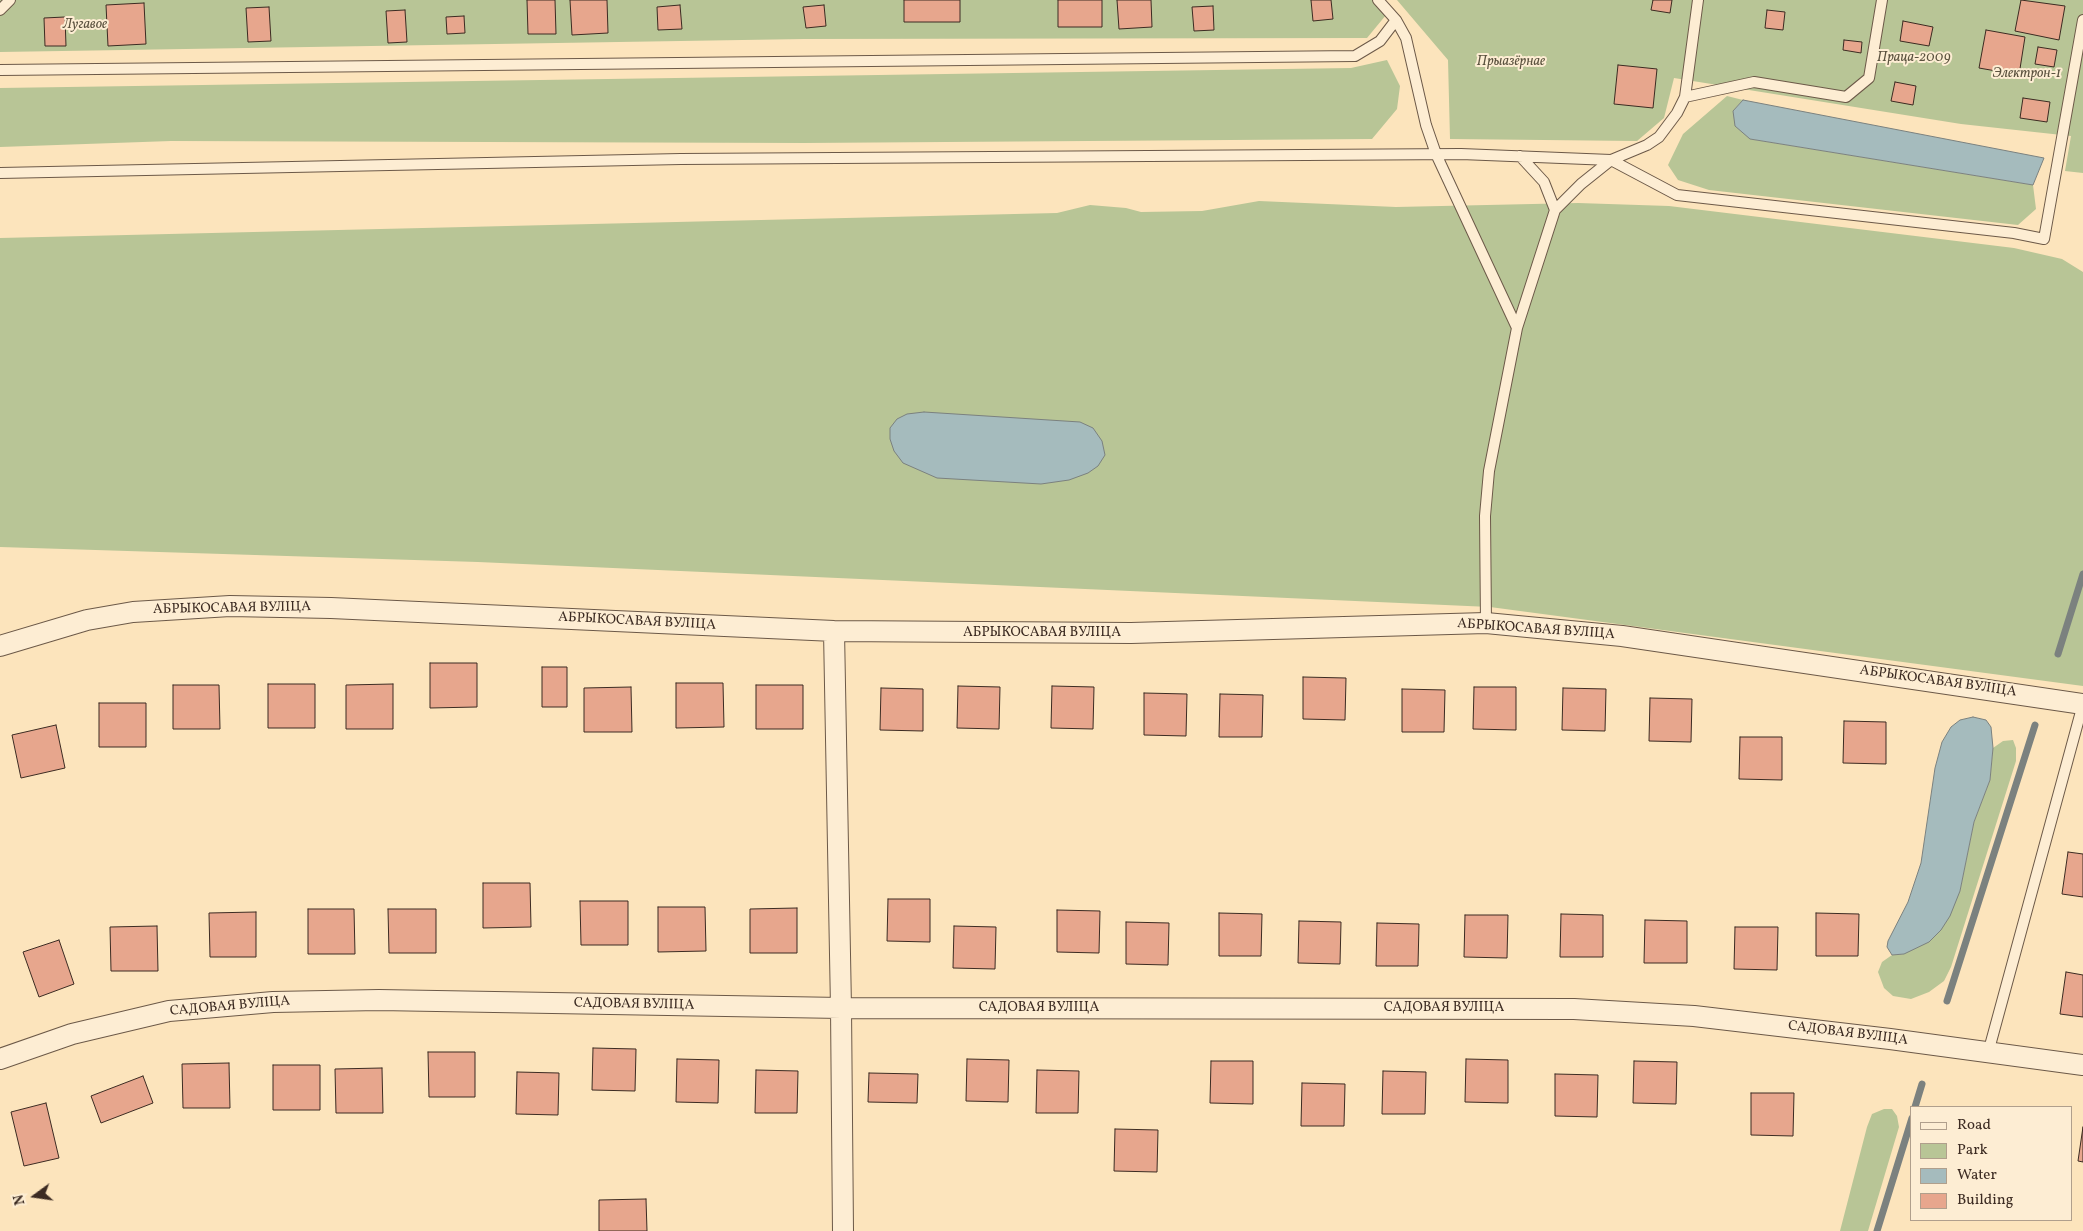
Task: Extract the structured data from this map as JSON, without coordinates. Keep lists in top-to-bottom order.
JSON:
{
  "streets": {
    "street": ["АБРЫКОСАВАЯ ВУЛІЦА", "САДОВАЯ ВУЛІЦА"]
  },
  "parks": [
    "Лугавое",
    "Праца-2009",
    "Прыазёрнае",
    "Электрон-1"
  ],
  "legend": [
    "Road",
    "Park",
    "Water",
    "Building"
  ],
  "north": "left"
}
